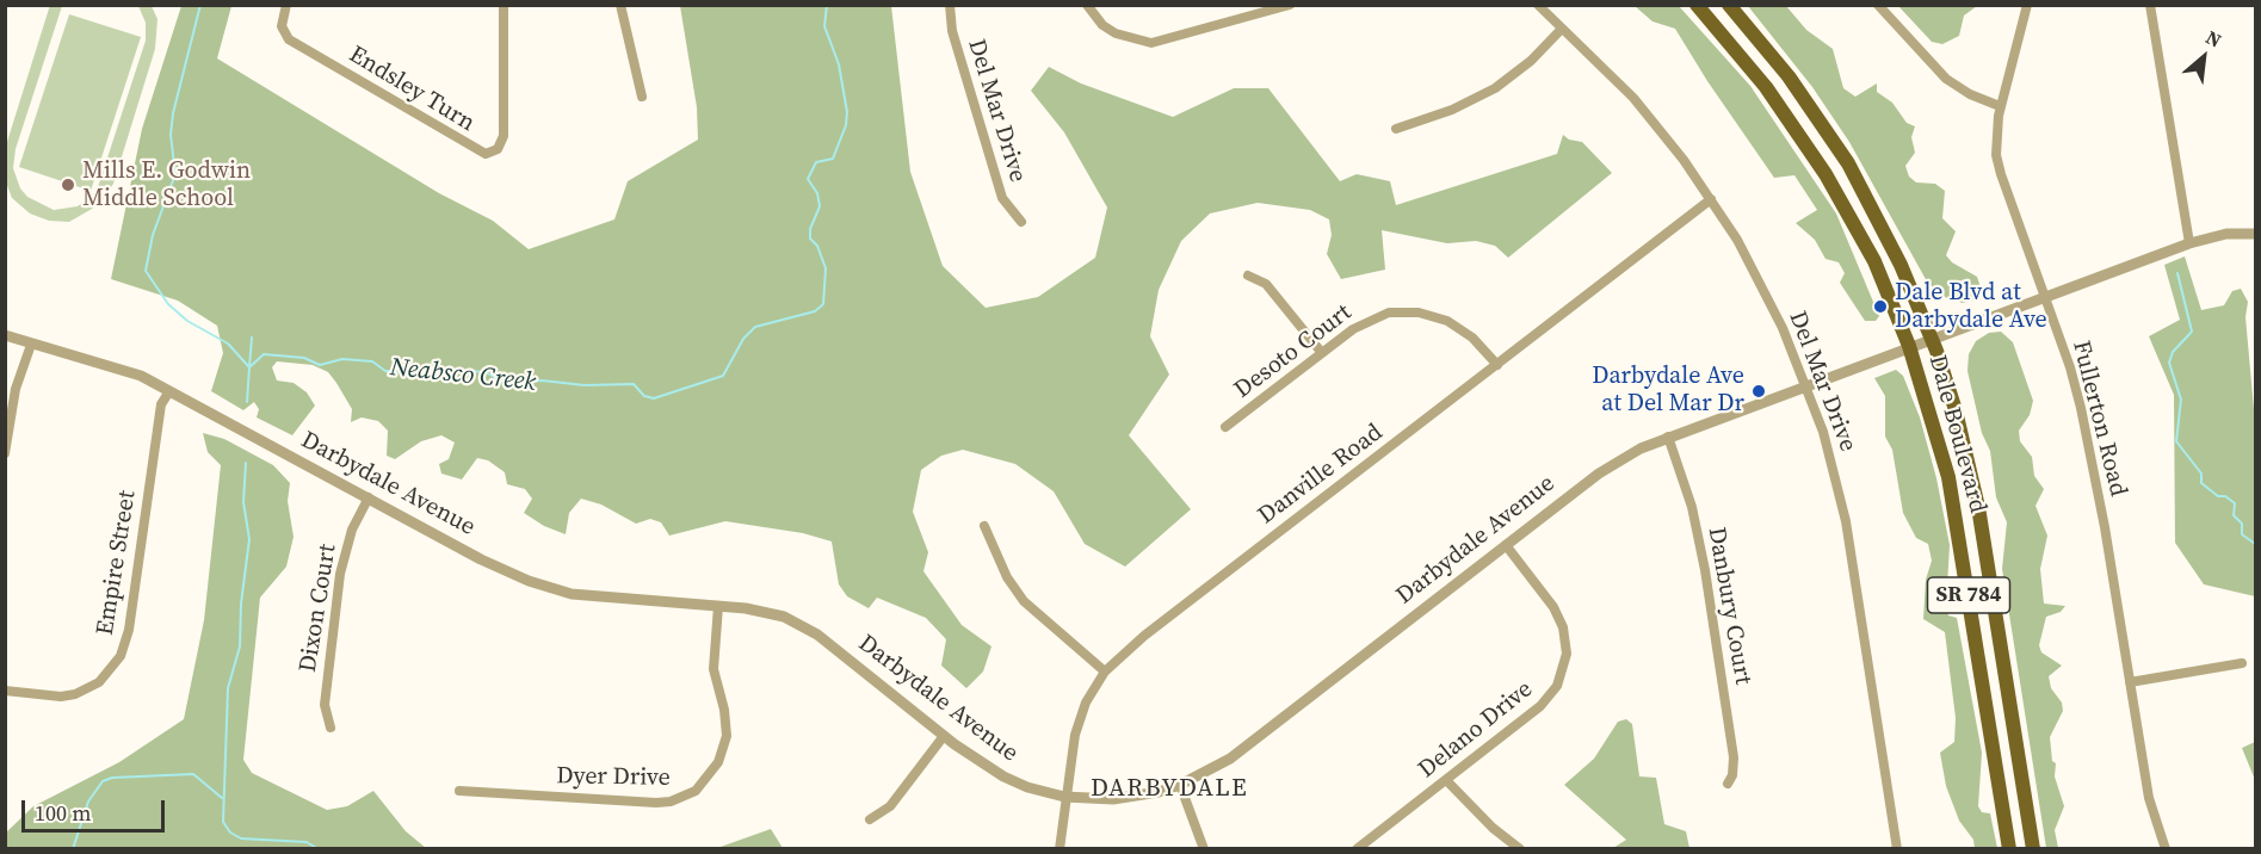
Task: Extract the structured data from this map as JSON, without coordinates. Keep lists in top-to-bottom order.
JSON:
{
  "streets": {
    "main road": ["Dale Boulevard", "SR 784"],
    "street": [
      "Endsley Turn",
      "Del Mar Drive",
      "Desoto Court",
      "Fullerton Road",
      "Danville Road",
      "Darbydale Avenue",
      "Empire Street",
      "Danbury Court",
      "Dixon Court",
      "Delano Drive",
      "Dyer Drive"
    ]
  },
  "crossings": [
    ["Del Mar Drive", "Danville Road"],
    ["Del Mar Drive", "Darbydale Avenue"],
    ["Desoto Court", "Danville Road"],
    ["Fullerton Road", "Darbydale Avenue"],
    ["Dale Boulevard", "Darbydale Avenue"],
    ["Danville Road", "Darbydale Avenue"],
    ["Darbydale Avenue", "Empire Street"],
    ["Darbydale Avenue", "Danbury Court"],
    ["Darbydale Avenue", "Dixon Court"],
    ["Darbydale Avenue", "Delano Drive"],
    ["Darbydale Avenue", "Dyer Drive"]
  ],
  "districts": ["DARBYDALE"],
  "water": ["Neabsco Creek"],
  "places": ["Mills E. Godwin Middle School", "Dale Blvd at Darbydale Ave", "Darbydale Ave at Del Mar Dr"],
  "scale_bar": "100 m",
  "north": "top right"
}
